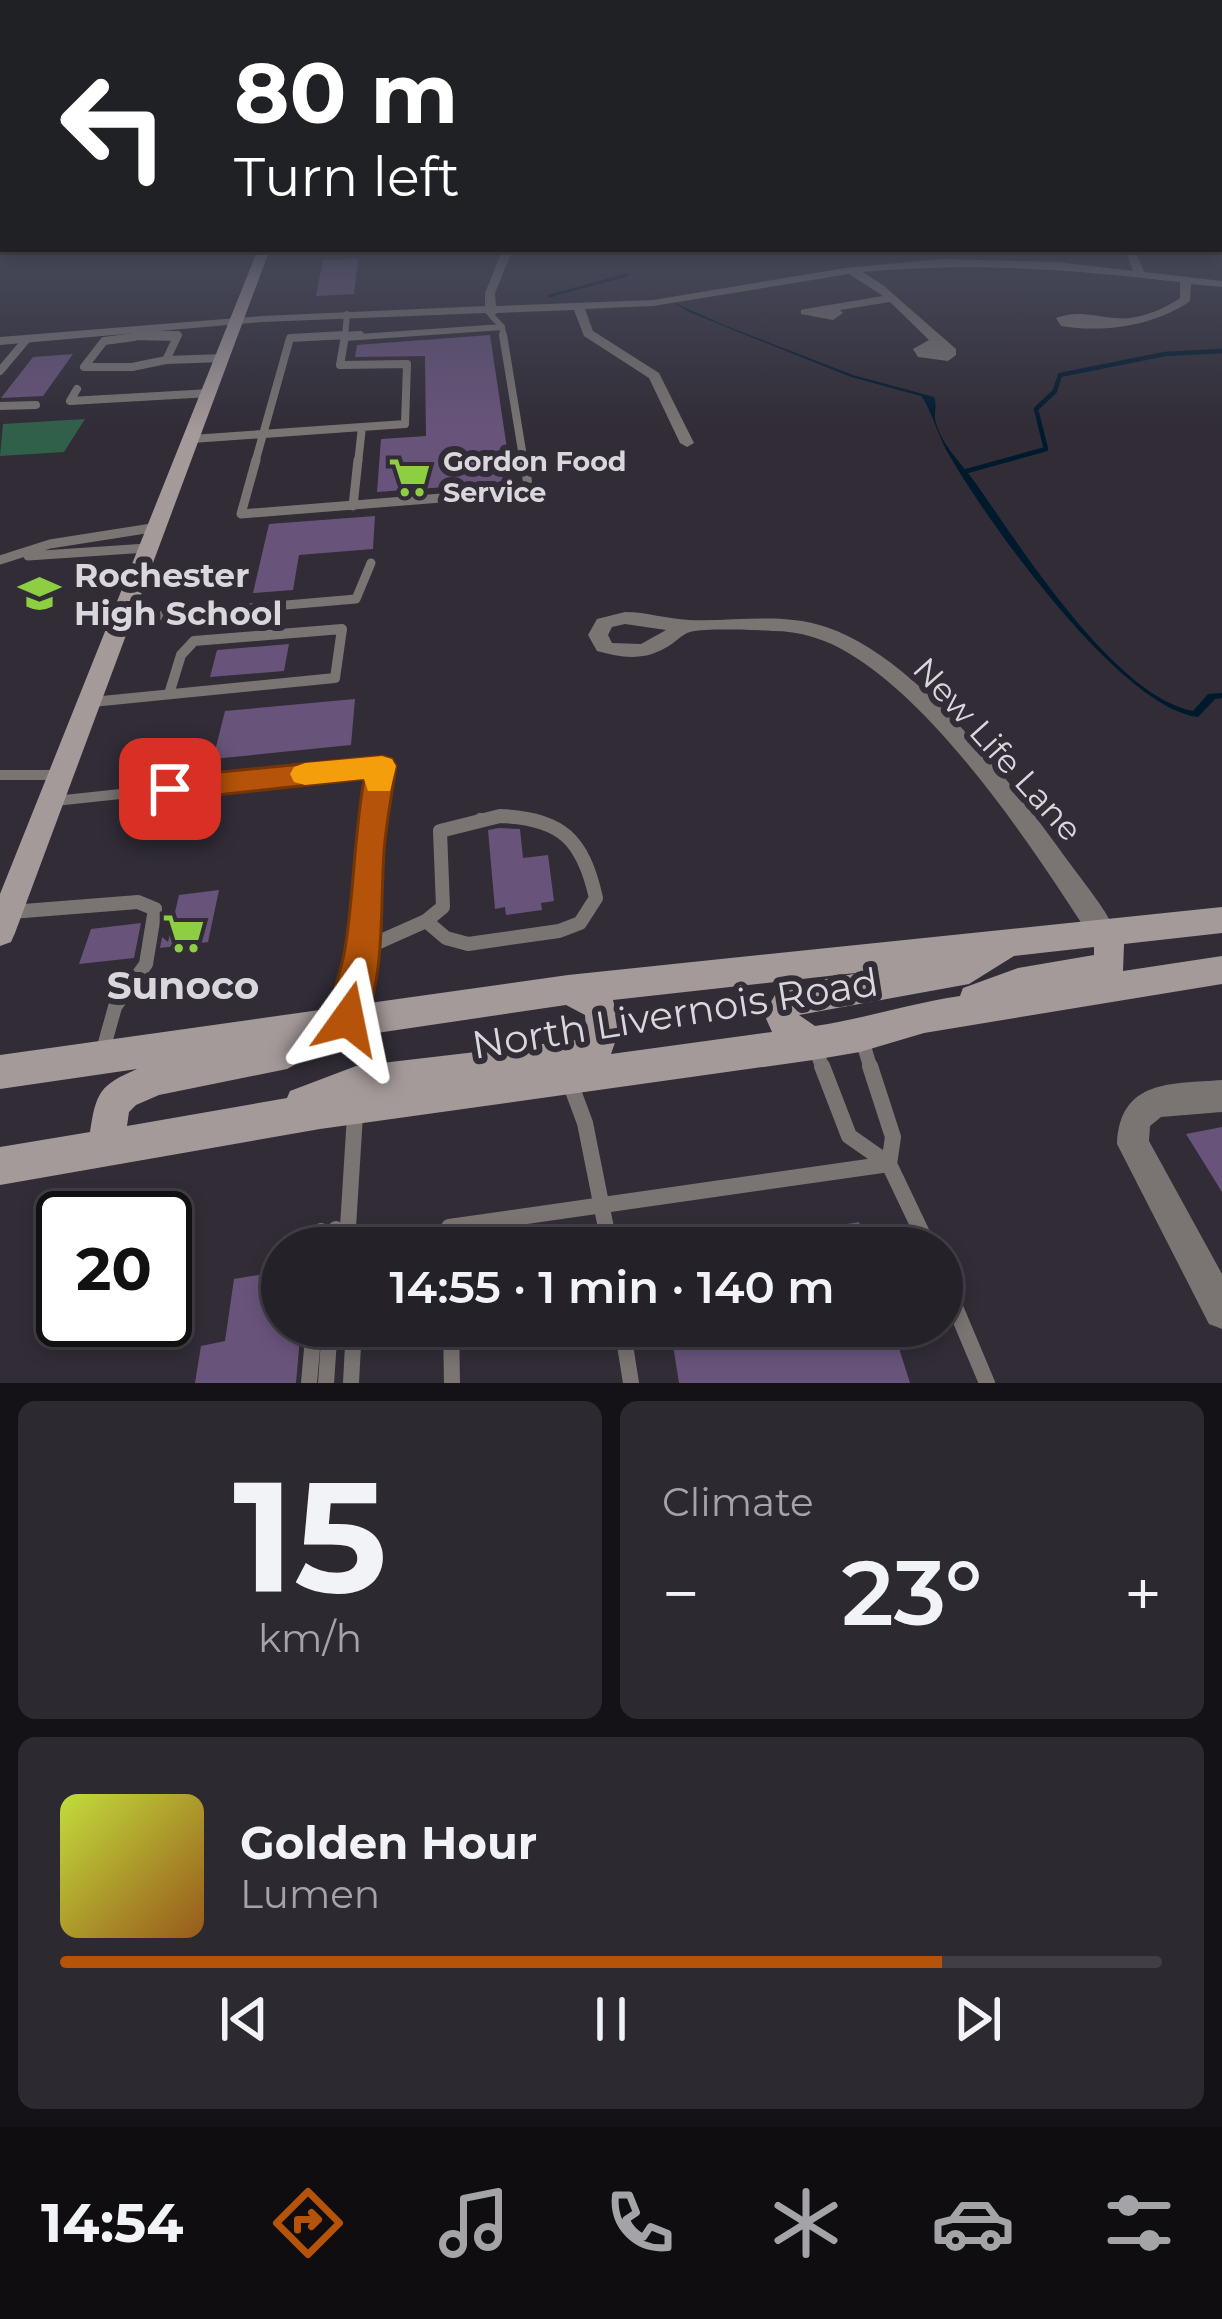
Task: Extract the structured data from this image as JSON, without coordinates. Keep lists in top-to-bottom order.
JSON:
{
  "streets": {
    "main road": ["North Livernois Road"],
    "street": ["New Life Lane"]
  },
  "crossings": [
    ["New Life Lane", "North Livernois Road"]
  ],
  "places": {
    "supermarket": ["Gordon Food Service", "Sunoco"],
    "school or university": ["Rochester High School"]
  },
  "page": {
    "turn": ["80 m", "Turn left"],
    "limit": "20",
    "trip": "14:55 · 1 min · 140 m",
    "tile": [
      ["15", "km/h"],
      "Climate"
    ],
    "heat": ["−", "23°", "+"],
    "song": ["Golden Hour", "Lumen"],
    "tabs": "14:54"
  }
}
